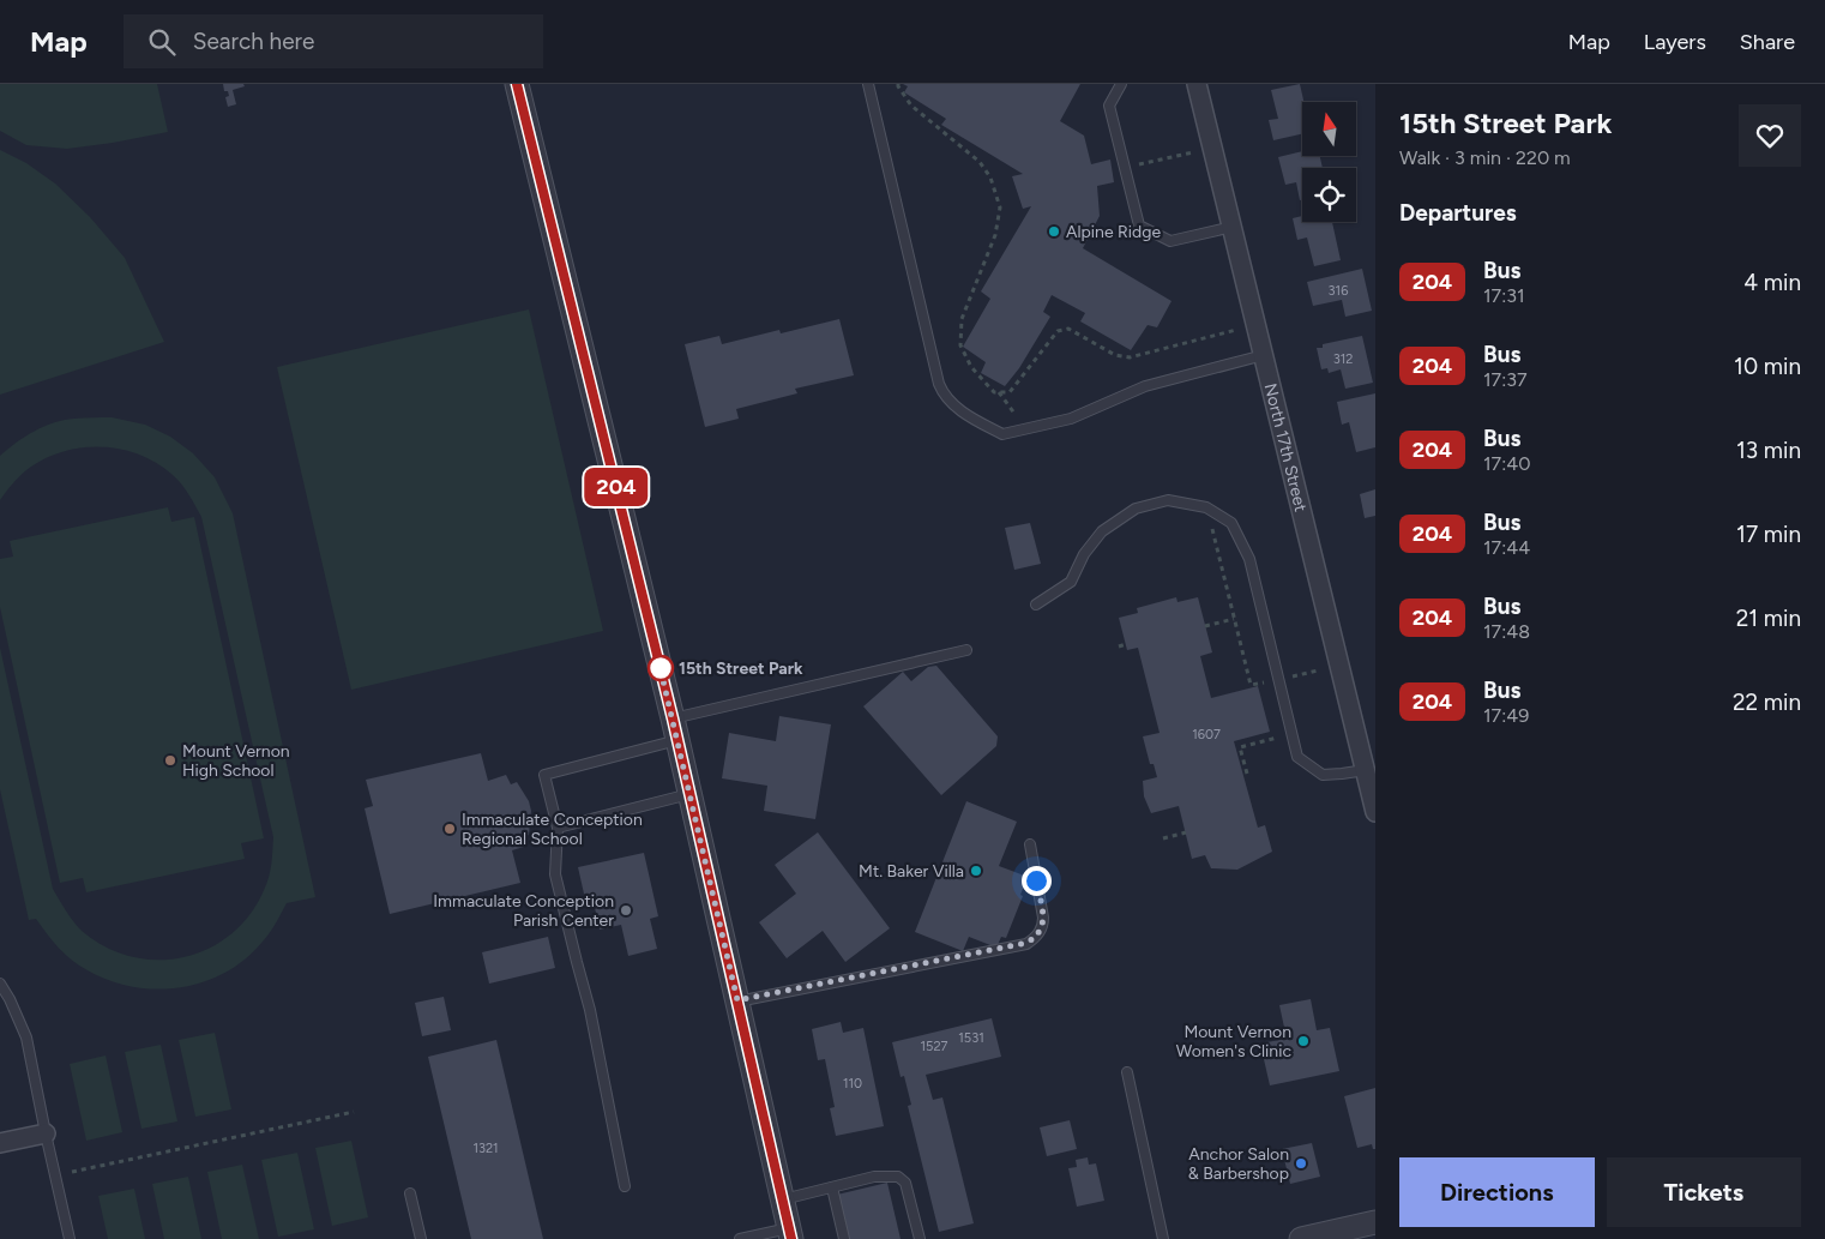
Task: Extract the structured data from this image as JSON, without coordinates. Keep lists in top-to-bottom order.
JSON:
{
  "streets": {
    "street": ["North 17th Street"]
  },
  "places": [
    "Alpine Ridge",
    "15th Street Park",
    "Mount Vernon High School",
    "Immaculate Conception Regional School",
    "Mt. Baker Villa",
    "Immaculate Conception Parish Center",
    "Mount Vernon Women's Clinic",
    "Anchor Salon & Barbershop"
  ],
  "lines": ["bus line 204"],
  "house_numbers": [
    "316",
    "312",
    "1607",
    "1531",
    "1527",
    "110",
    "1321"
  ],
  "north": "top",
  "page": {
    "header": "Map",
    "search": "Search here",
    "nav": ["Map", "Layers", "Share"],
    "on_map": "204",
    "heading": [
      ["15th Street Park", "Walk · 3 min · 220 m"],
      "Departures"
    ],
    "list": [
      {
        "mark": "204",
        "name": "Bus",
        "note": "17:31",
        "value": "4 min"
      },
      {
        "mark": "204",
        "name": "Bus",
        "note": "17:37",
        "value": "10 min"
      },
      {
        "mark": "204",
        "name": "Bus",
        "note": "17:40",
        "value": "13 min"
      },
      {
        "mark": "204",
        "name": "Bus",
        "note": "17:44",
        "value": "17 min"
      },
      {
        "mark": "204",
        "name": "Bus",
        "note": "17:48",
        "value": "21 min"
      },
      {
        "mark": "204",
        "name": "Bus",
        "note": "17:49",
        "value": "22 min"
      }
    ],
    "buttons": ["Directions", "Tickets"]
  }
}
